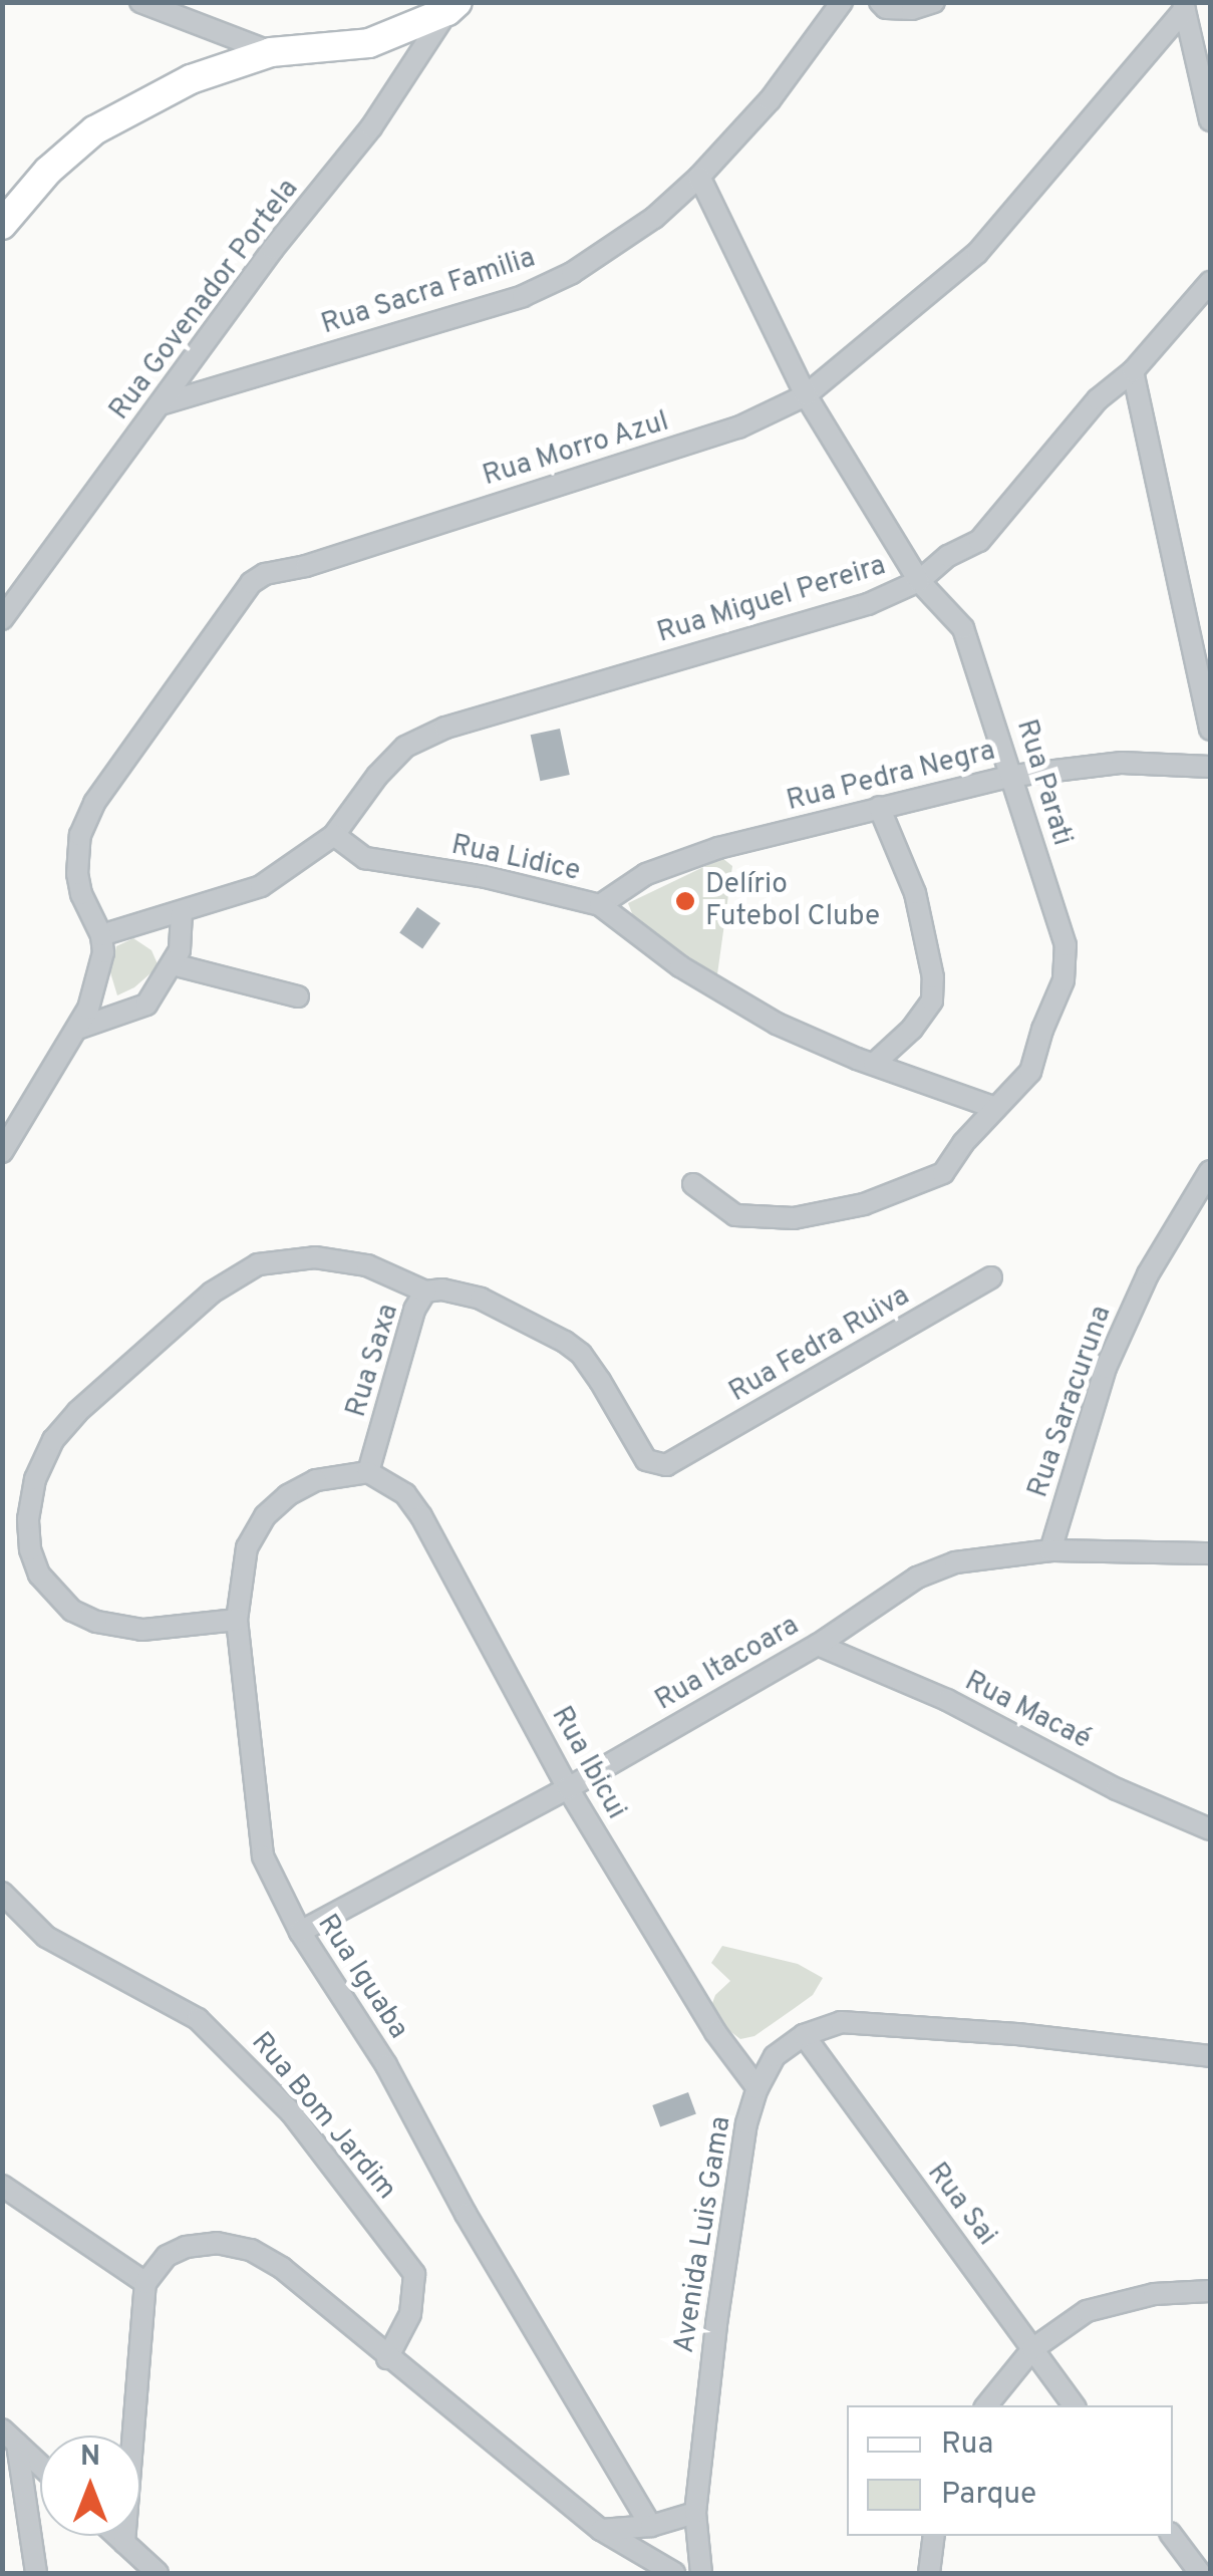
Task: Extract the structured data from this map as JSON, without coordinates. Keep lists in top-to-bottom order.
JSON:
{
  "streets": {
    "street": [
      "Rua Sacra Familia",
      "Rua Govenador Portela",
      "Rua Morro Azul",
      "Rua Miguel Pereira",
      "Rua Pedra Negra",
      "Rua Parati",
      "Rua Lidice",
      "Rua Fedra Ruiva",
      "Rua Saxa",
      "Rua Saracuruna",
      "Rua Itacoara",
      "Rua Macaé",
      "Rua Ibicui",
      "Rua Iguaba",
      "Rua Bom Jardim",
      "Rua Sai",
      "Avenida Luis Gama"
    ]
  },
  "crossings": [
    ["Rua Sacra Familia", "Rua Govenador Portela"],
    ["Rua Sacra Familia", "Rua Parati"],
    ["Rua Morro Azul", "Rua Parati"],
    ["Rua Miguel Pereira", "Rua Parati"],
    ["Rua Miguel Pereira", "Rua Lidice"],
    ["Rua Pedra Negra", "Rua Parati"],
    ["Rua Pedra Negra", "Rua Lidice"],
    ["Rua Parati", "Rua Lidice"],
    ["Rua Fedra Ruiva", "Rua Saxa"],
    ["Rua Saxa", "Rua Ibicui"],
    ["Rua Saxa", "Rua Iguaba"],
    ["Rua Saracuruna", "Rua Itacoara"],
    ["Rua Itacoara", "Rua Macaé"],
    ["Rua Itacoara", "Rua Ibicui"],
    ["Rua Itacoara", "Rua Iguaba"],
    ["Rua Ibicui", "Rua Iguaba"],
    ["Rua Ibicui", "Avenida Luis Gama"],
    ["Rua Sai", "Avenida Luis Gama"]
  ],
  "places": ["Delírio Futebol Clube"],
  "legend": ["Rua", "Parque"],
  "north": "top"
}
